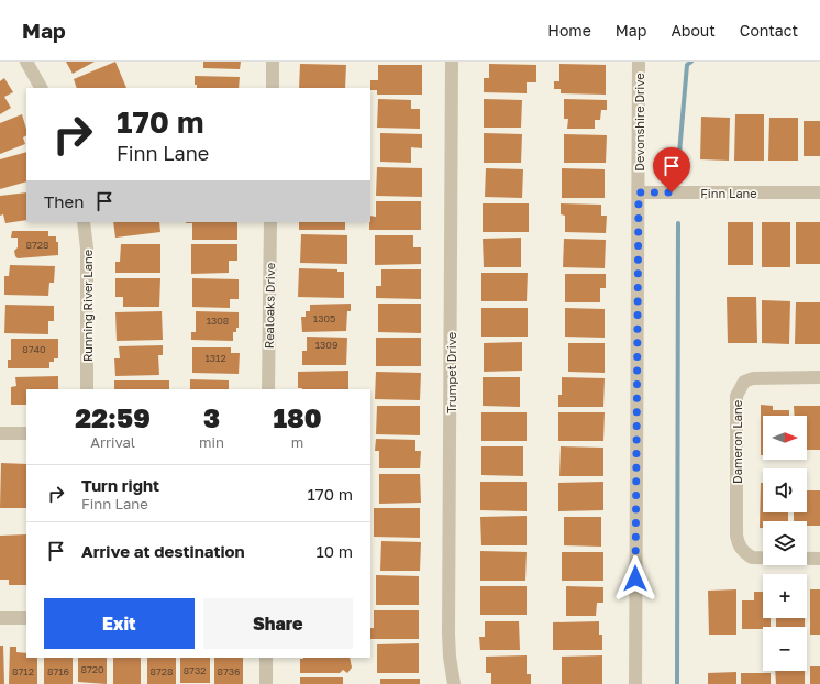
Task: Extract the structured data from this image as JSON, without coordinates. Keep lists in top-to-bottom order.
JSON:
{
  "streets": {
    "street": [
      "Devonshire Drive",
      "Finn Lane",
      "Running River Lane",
      "Realoaks Drive",
      "Trumpet Drive",
      "Dameron Lane"
    ]
  },
  "crossings": [
    ["Devonshire Drive", "Finn Lane"]
  ],
  "house_numbers": [
    "8728",
    "1305",
    "1308",
    "1309",
    "8740",
    "1312",
    "8720",
    "8732",
    "8712",
    "8716",
    "8728",
    "8736"
  ],
  "north": "right",
  "page": {
    "header": "Map",
    "nav": [
      "Home",
      "Map",
      "About",
      "Contact"
    ],
    "turn": ["170 m", "Finn Lane"],
    "then": "Then",
    "eta": [
      "22:59",
      "Arrival",
      "3",
      "min",
      "180",
      "m"
    ],
    "map_buttons": ["+", "−"],
    "list": [
      {
        "name": "Turn right",
        "note": "Finn Lane",
        "value": "170 m"
      },
      {
        "name": "Arrive at destination",
        "value": "10 m"
      }
    ],
    "buttons": ["Exit", "Share"]
  }
}
